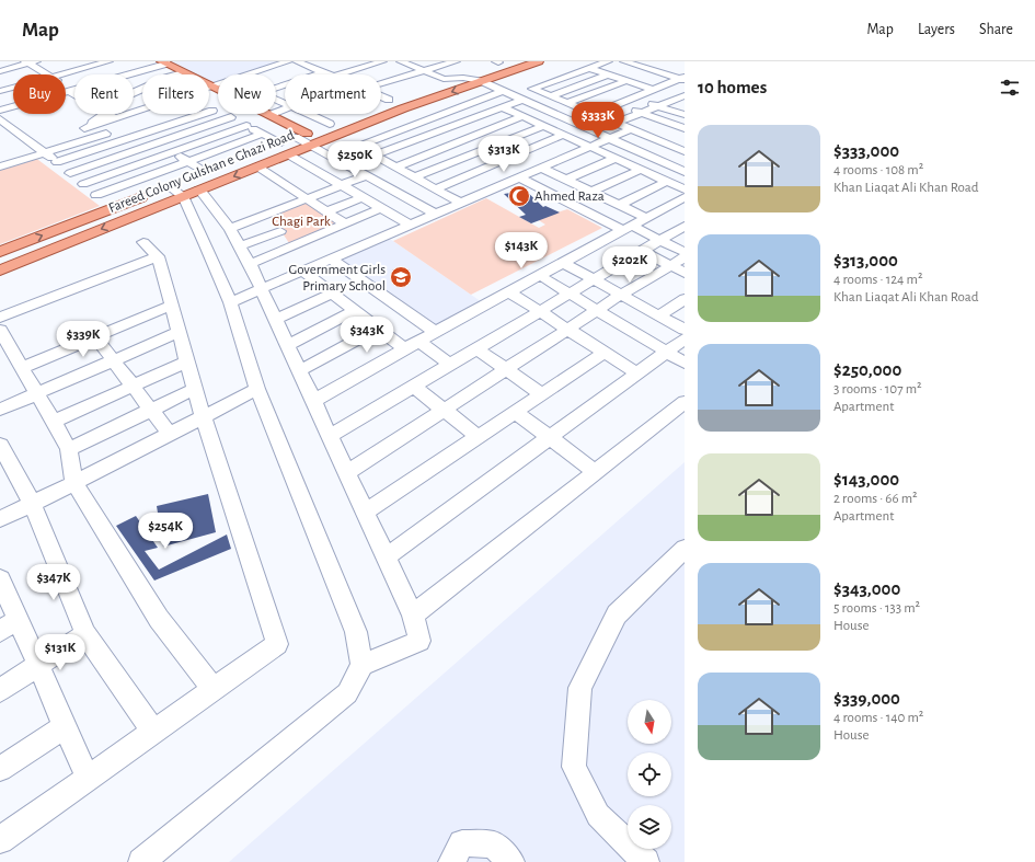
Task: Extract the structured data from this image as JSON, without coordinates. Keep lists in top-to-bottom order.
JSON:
{
  "streets": {
    "main road": ["Fareed Colony Gulshan e Ghazi Road"]
  },
  "parks": ["Chagi Park"],
  "places": {
    "mosque": ["Ahmed Raza"],
    "school or university": ["Government Girls Primary School"]
  },
  "north": "bottom",
  "page": {
    "header": "Map",
    "nav": ["Map", "Layers", "Share"],
    "heading": "10 homes",
    "chip": [
      "Buy",
      "Rent",
      "Filters",
      "New",
      "Apartment"
    ],
    "price": [
      "$333K",
      "$313K",
      "$250K",
      "$143K",
      "$202K",
      "$343K",
      "$339K",
      "$254K",
      "$347K",
      "$131K"
    ],
    "list": [
      {
        "name": "$333,000",
        "note": "4 rooms · 108 m² · Khan Liaqat Ali Khan Road"
      },
      {
        "name": "$313,000",
        "note": "4 rooms · 124 m² · Khan Liaqat Ali Khan Road"
      },
      {
        "name": "$250,000",
        "note": "3 rooms · 107 m² · Apartment"
      },
      {
        "name": "$143,000",
        "note": "2 rooms · 66 m² · Apartment"
      },
      {
        "name": "$343,000",
        "note": "5 rooms · 133 m² · House"
      },
      {
        "name": "$339,000",
        "note": "4 rooms · 140 m² · House"
      }
    ]
  }
}
